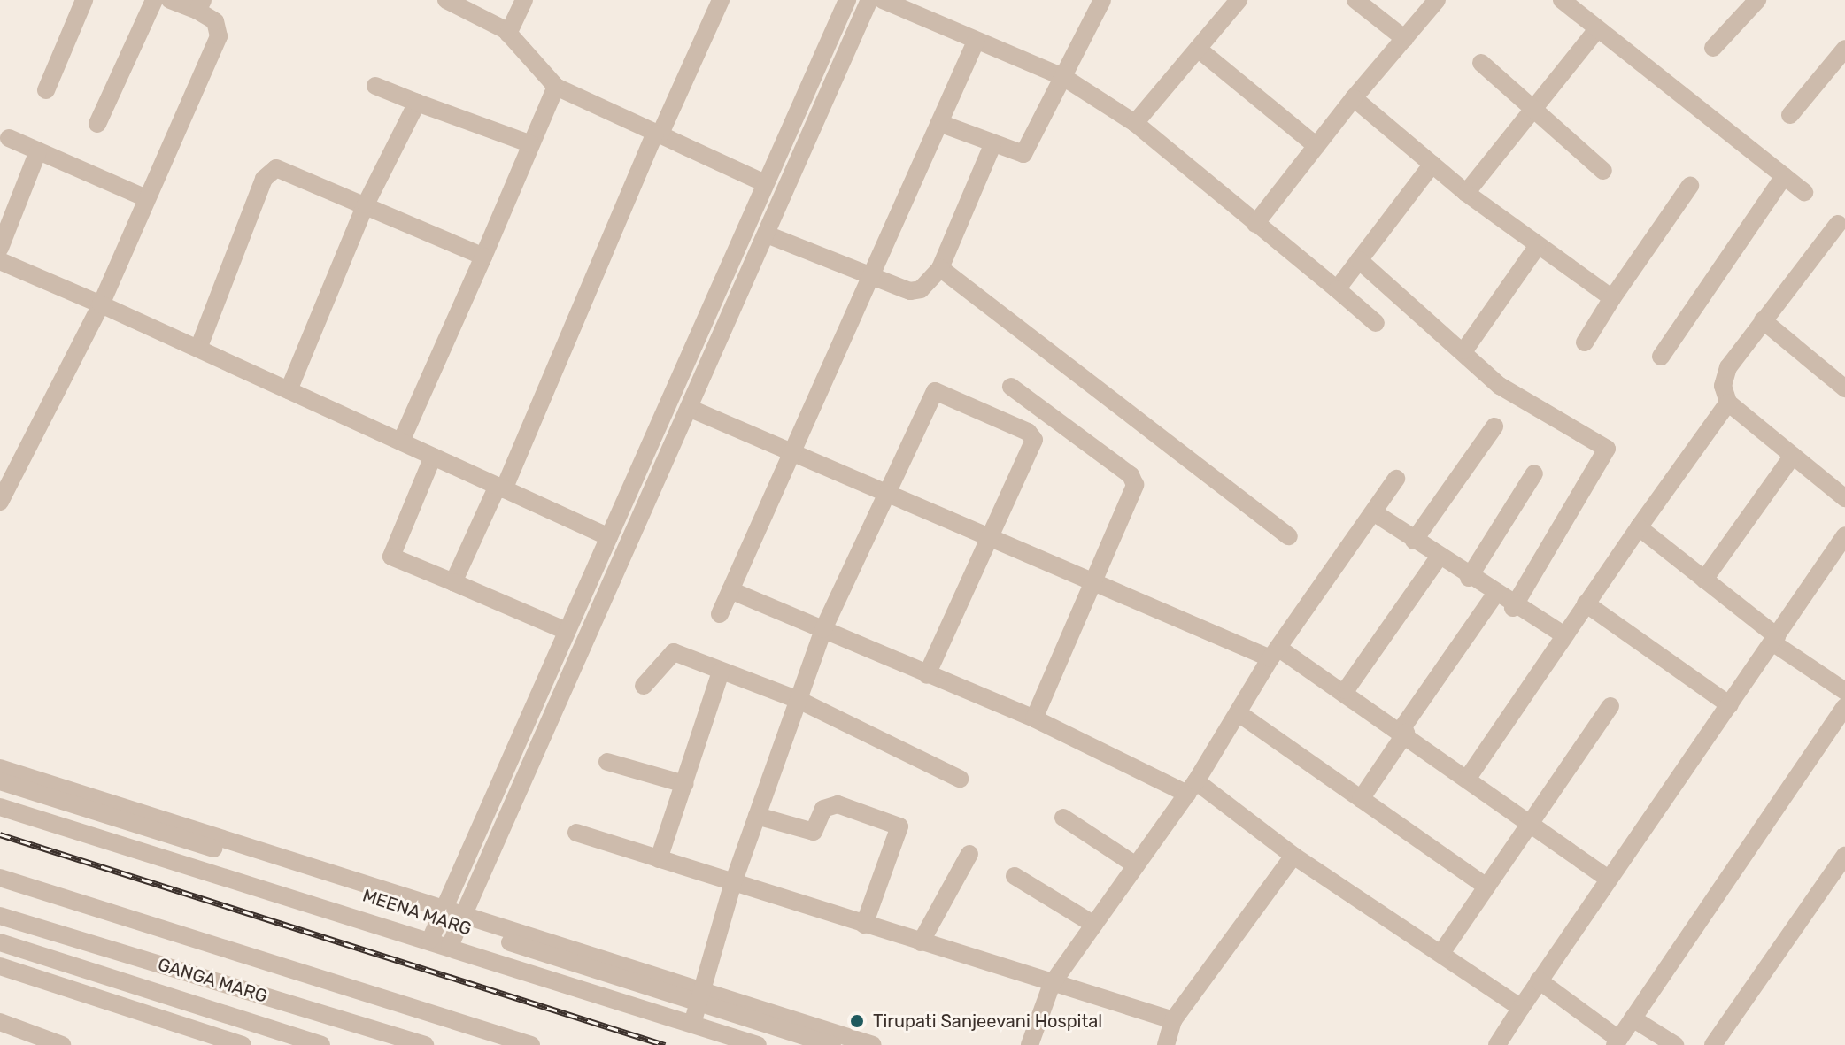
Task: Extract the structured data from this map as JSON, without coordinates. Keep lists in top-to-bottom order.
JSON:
{
  "streets": {
    "street": ["MEENA MARG", "GANGA MARG"]
  },
  "places": ["Tirupati Sanjeevani Hospital"]
}
